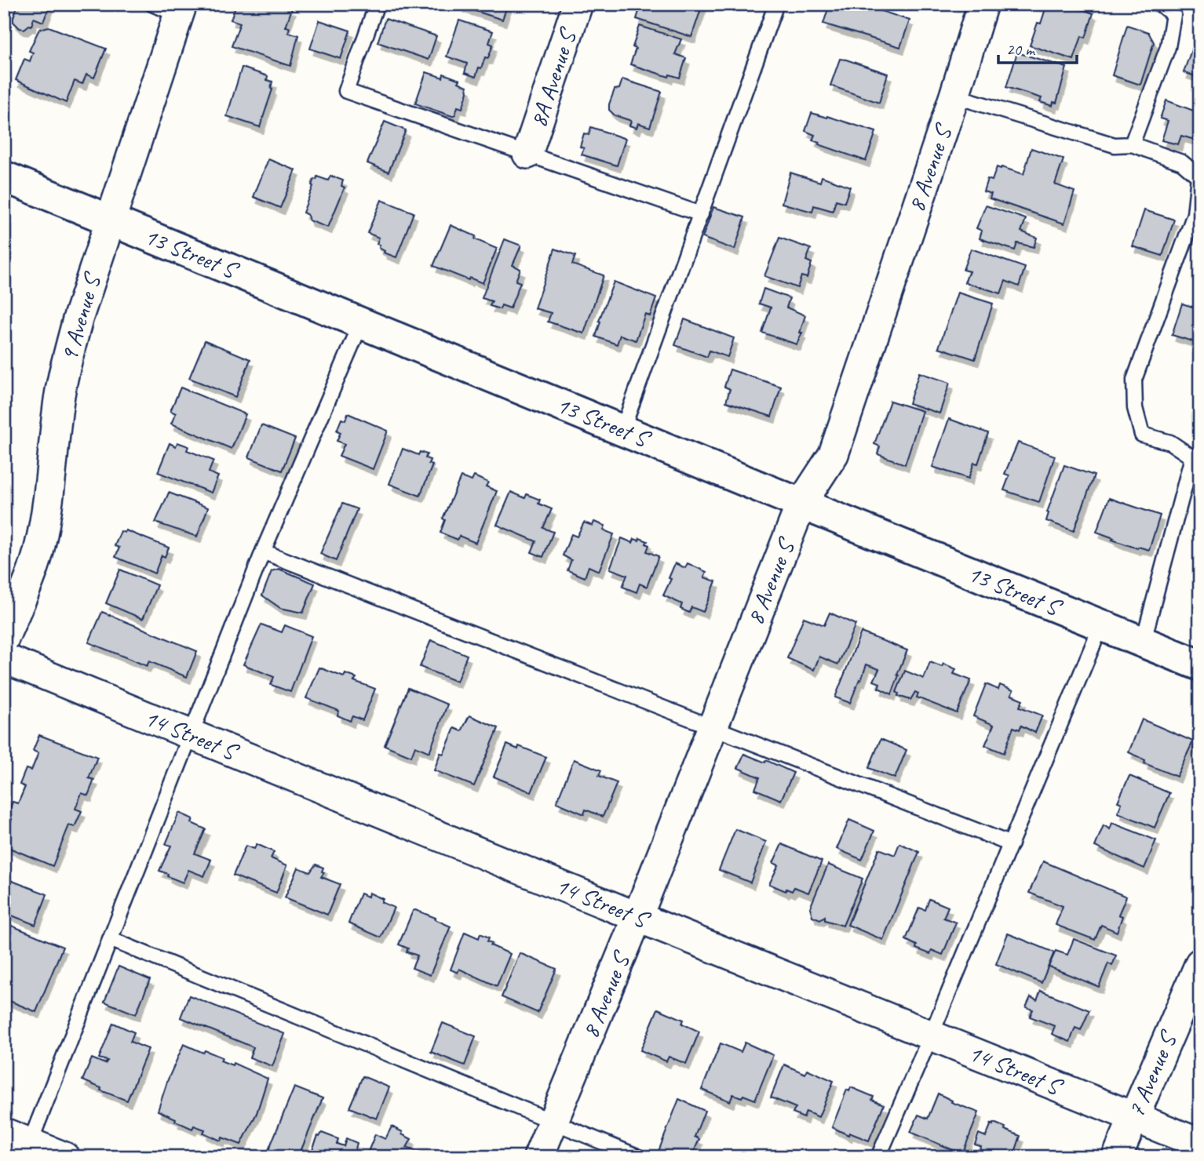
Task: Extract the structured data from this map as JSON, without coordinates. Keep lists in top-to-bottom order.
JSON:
{
  "streets": {
    "street": [
      "8A Avenue S",
      "8 Avenue S",
      "13 Street S",
      "9 Avenue S",
      "14 Street S",
      "7 Avenue S"
    ]
  },
  "crossings": [
    ["8 Avenue S", "13 Street S"],
    ["8 Avenue S", "14 Street S"],
    ["13 Street S", "9 Avenue S"],
    ["14 Street S", "7 Avenue S"]
  ],
  "scale_bar": "20 m"
}
